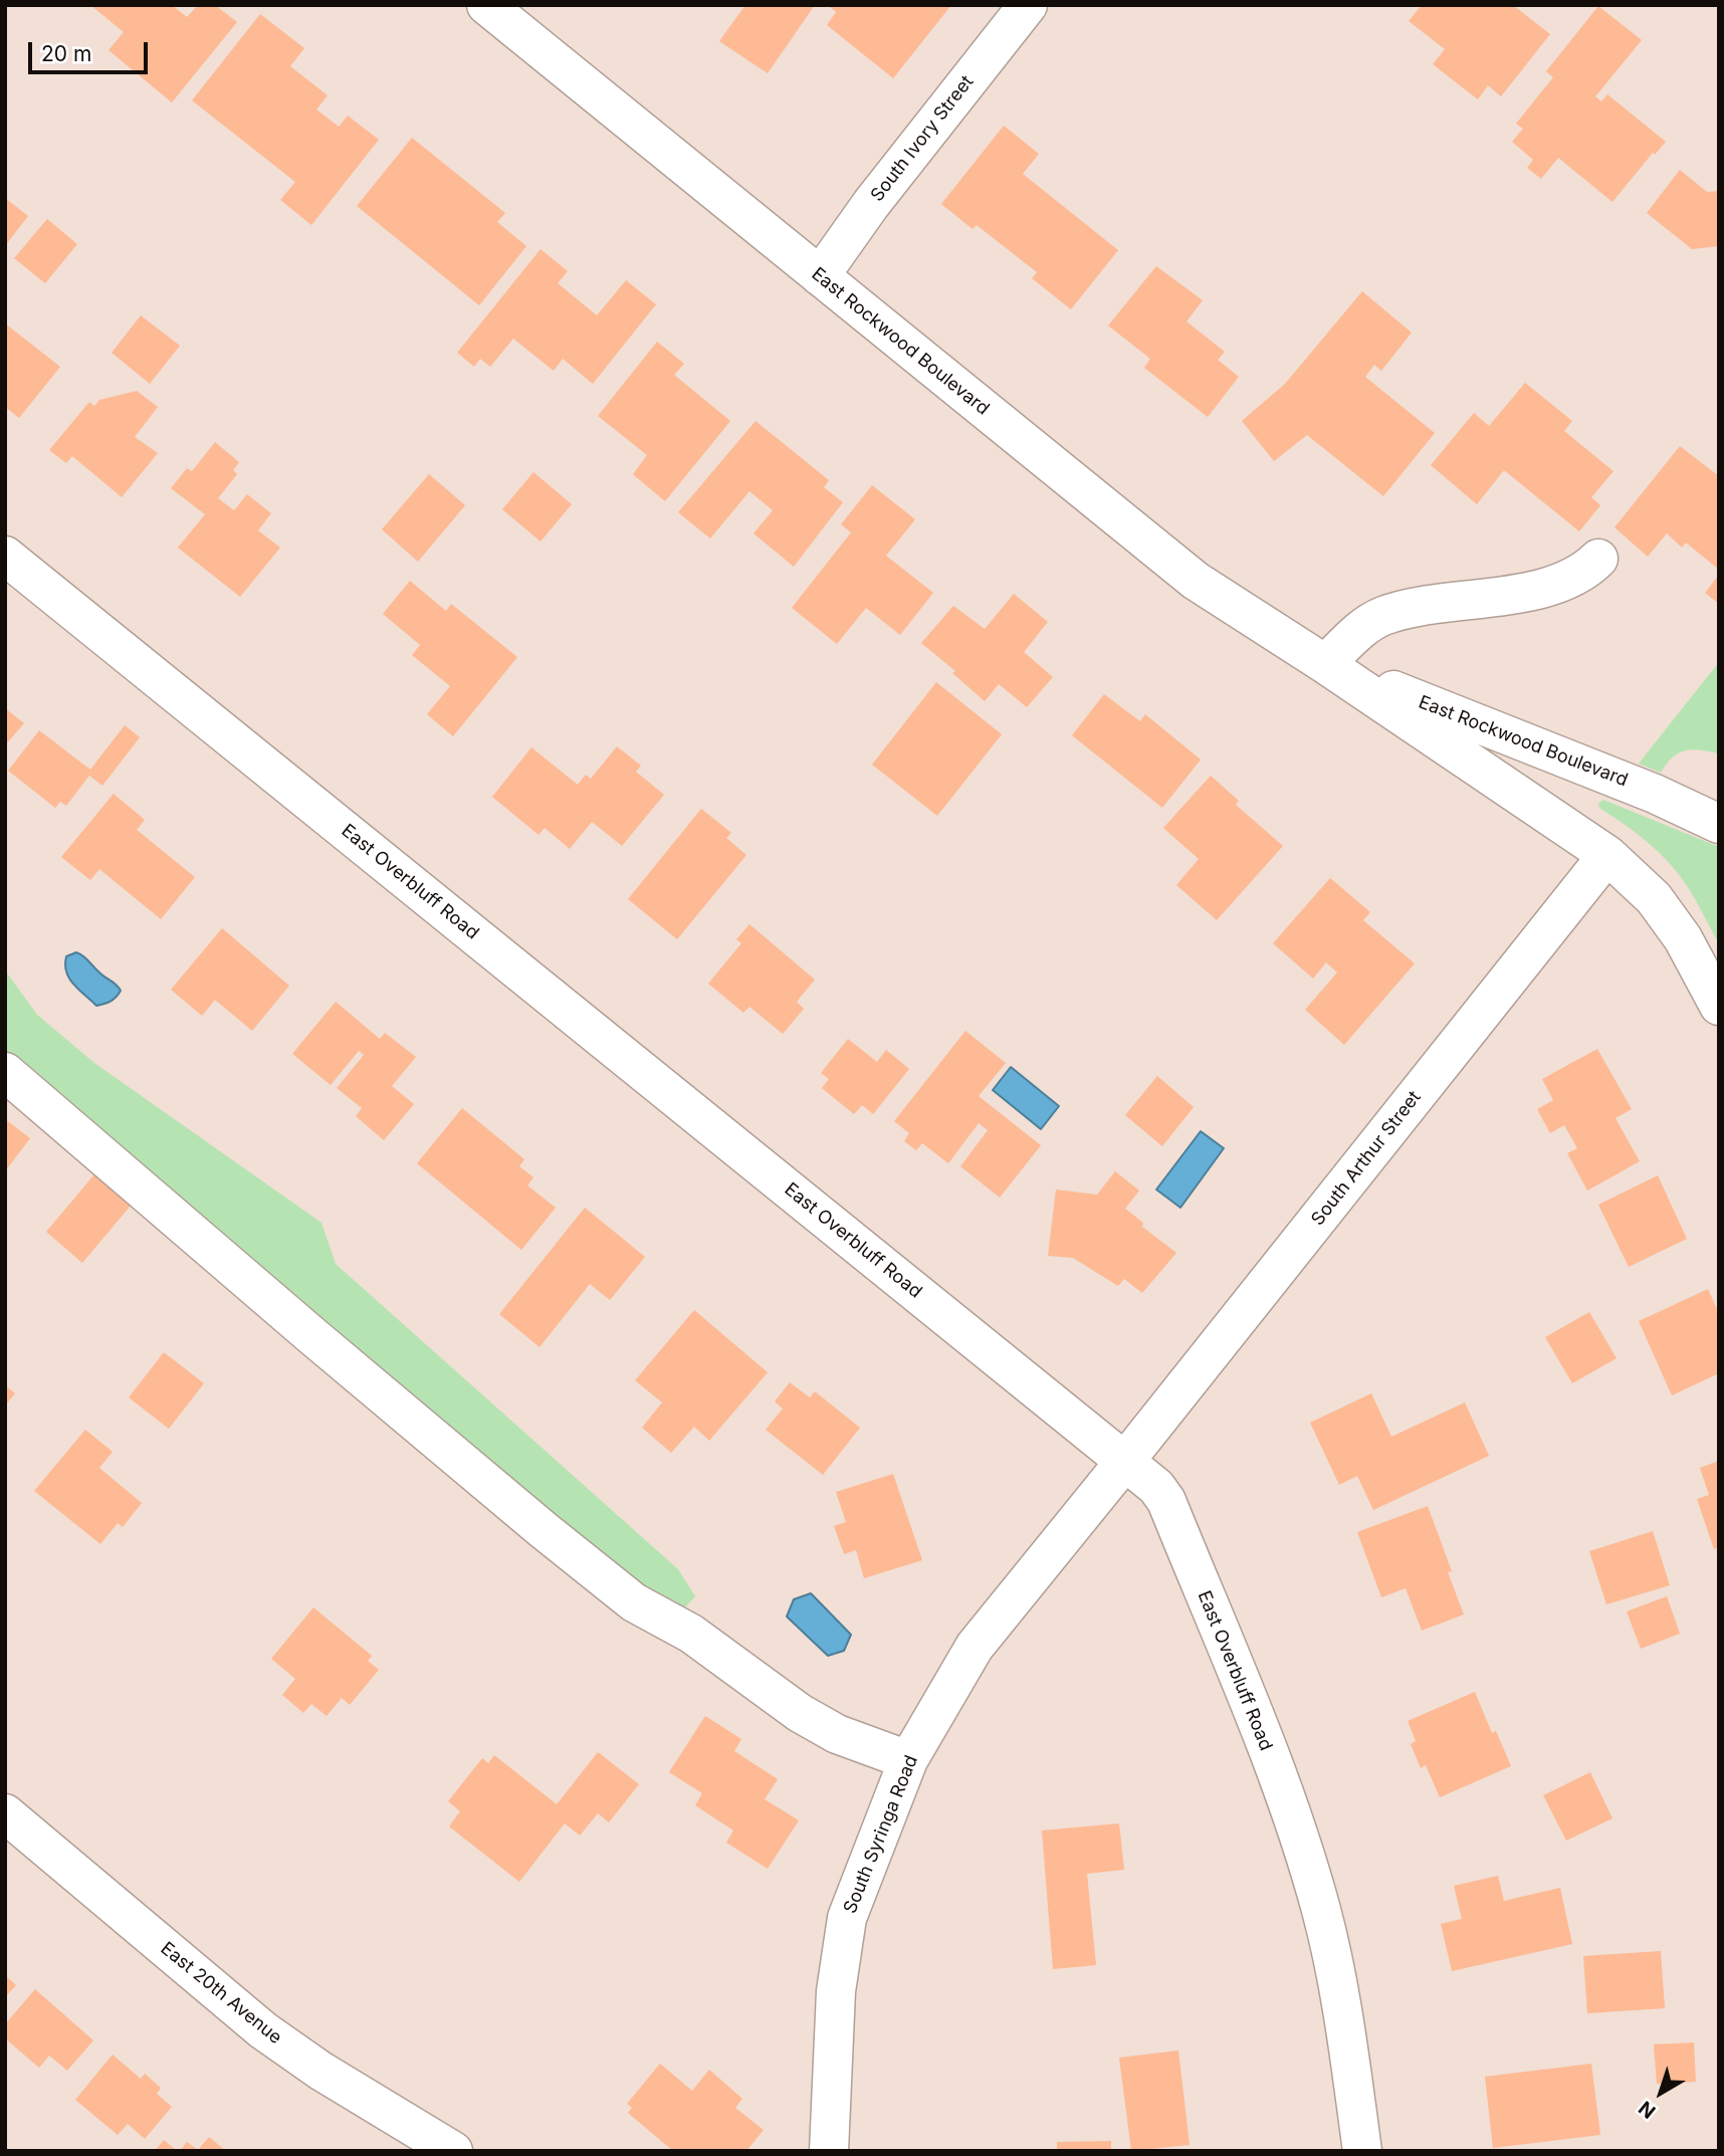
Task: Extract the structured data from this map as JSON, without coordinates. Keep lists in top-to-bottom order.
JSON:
{
  "streets": {
    "street": [
      "South Ivory Street",
      "East Rockwood Boulevard",
      "East Overbluff Road",
      "South Arthur Street",
      "South Syringa Road",
      "East 20th Avenue"
    ]
  },
  "crossings": [
    ["South Ivory Street", "East Rockwood Boulevard"],
    ["East Rockwood Boulevard", "South Arthur Street"],
    ["East Overbluff Road", "South Arthur Street"],
    ["East Overbluff Road", "South Syringa Road"],
    ["South Arthur Street", "South Syringa Road"]
  ],
  "scale_bar": "20 m",
  "north": "bottom left"
}
